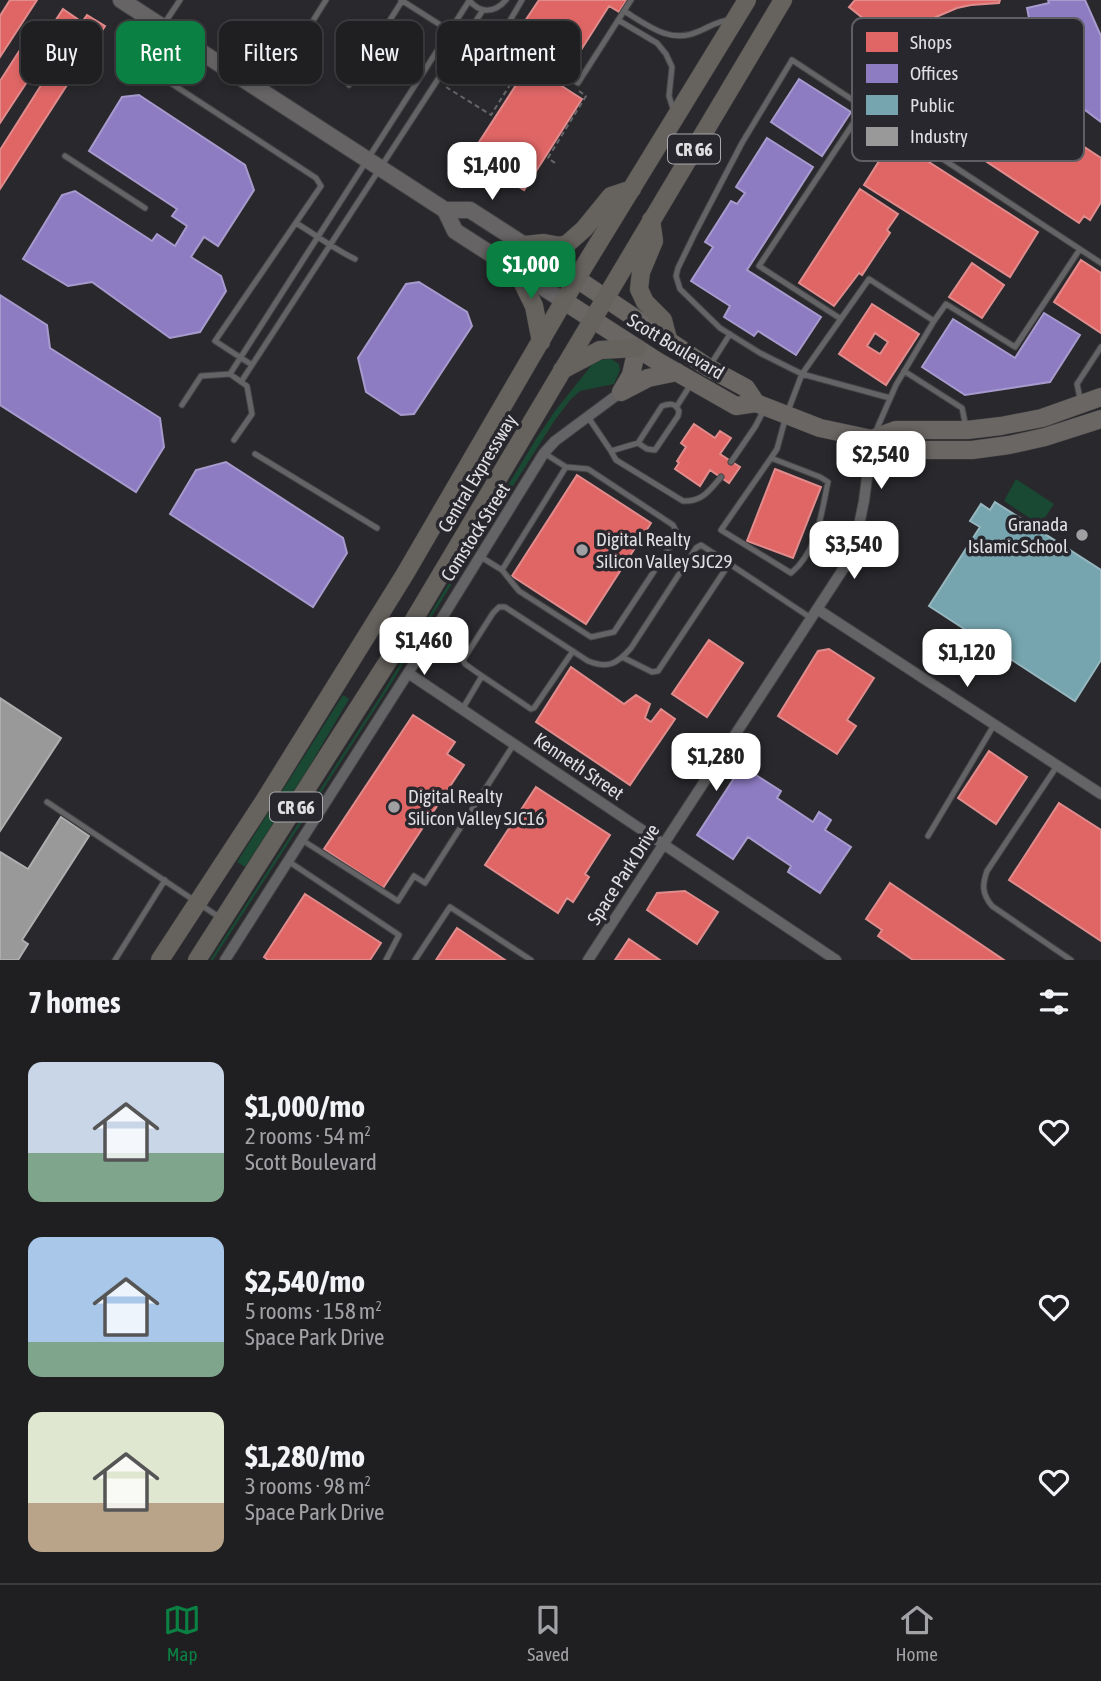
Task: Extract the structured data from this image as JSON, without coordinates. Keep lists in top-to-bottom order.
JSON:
{
  "streets": {
    "highway": ["CR G6", "Central Expressway"],
    "main road": ["Scott Boulevard"],
    "street": ["Comstock Street", "Kenneth Street", "Space Park Drive"]
  },
  "crossings": [
    ["Scott Boulevard", "Central Expressway"],
    ["Scott Boulevard", "Space Park Drive"],
    ["Comstock Street", "Kenneth Street"],
    ["Kenneth Street", "Space Park Drive"]
  ],
  "places": ["Granada Islamic School", "Digital Realty Silicon Valley SJC29", "Digital Realty Silicon Valley SJC16"],
  "legend": [
    "Shops",
    "Offices",
    "Public",
    "Industry"
  ],
  "page": {
    "chip": [
      "Buy",
      "Rent",
      "Filters",
      "New",
      "Apartment"
    ],
    "price": [
      "$1,400",
      "$1,000",
      "$2,540",
      "$3,540",
      "$1,460",
      "$1,120",
      "$1,280"
    ],
    "heading": "7 homes",
    "list": [
      {
        "name": "$1,000/mo",
        "note": "2 rooms · 54 m² · Scott Boulevard"
      },
      {
        "name": "$2,540/mo",
        "note": "5 rooms · 158 m² · Space Park Drive"
      },
      {
        "name": "$1,280/mo",
        "note": "3 rooms · 98 m² · Space Park Drive"
      }
    ],
    "tabs": ["Map", "Saved", "Home"]
  }
}
